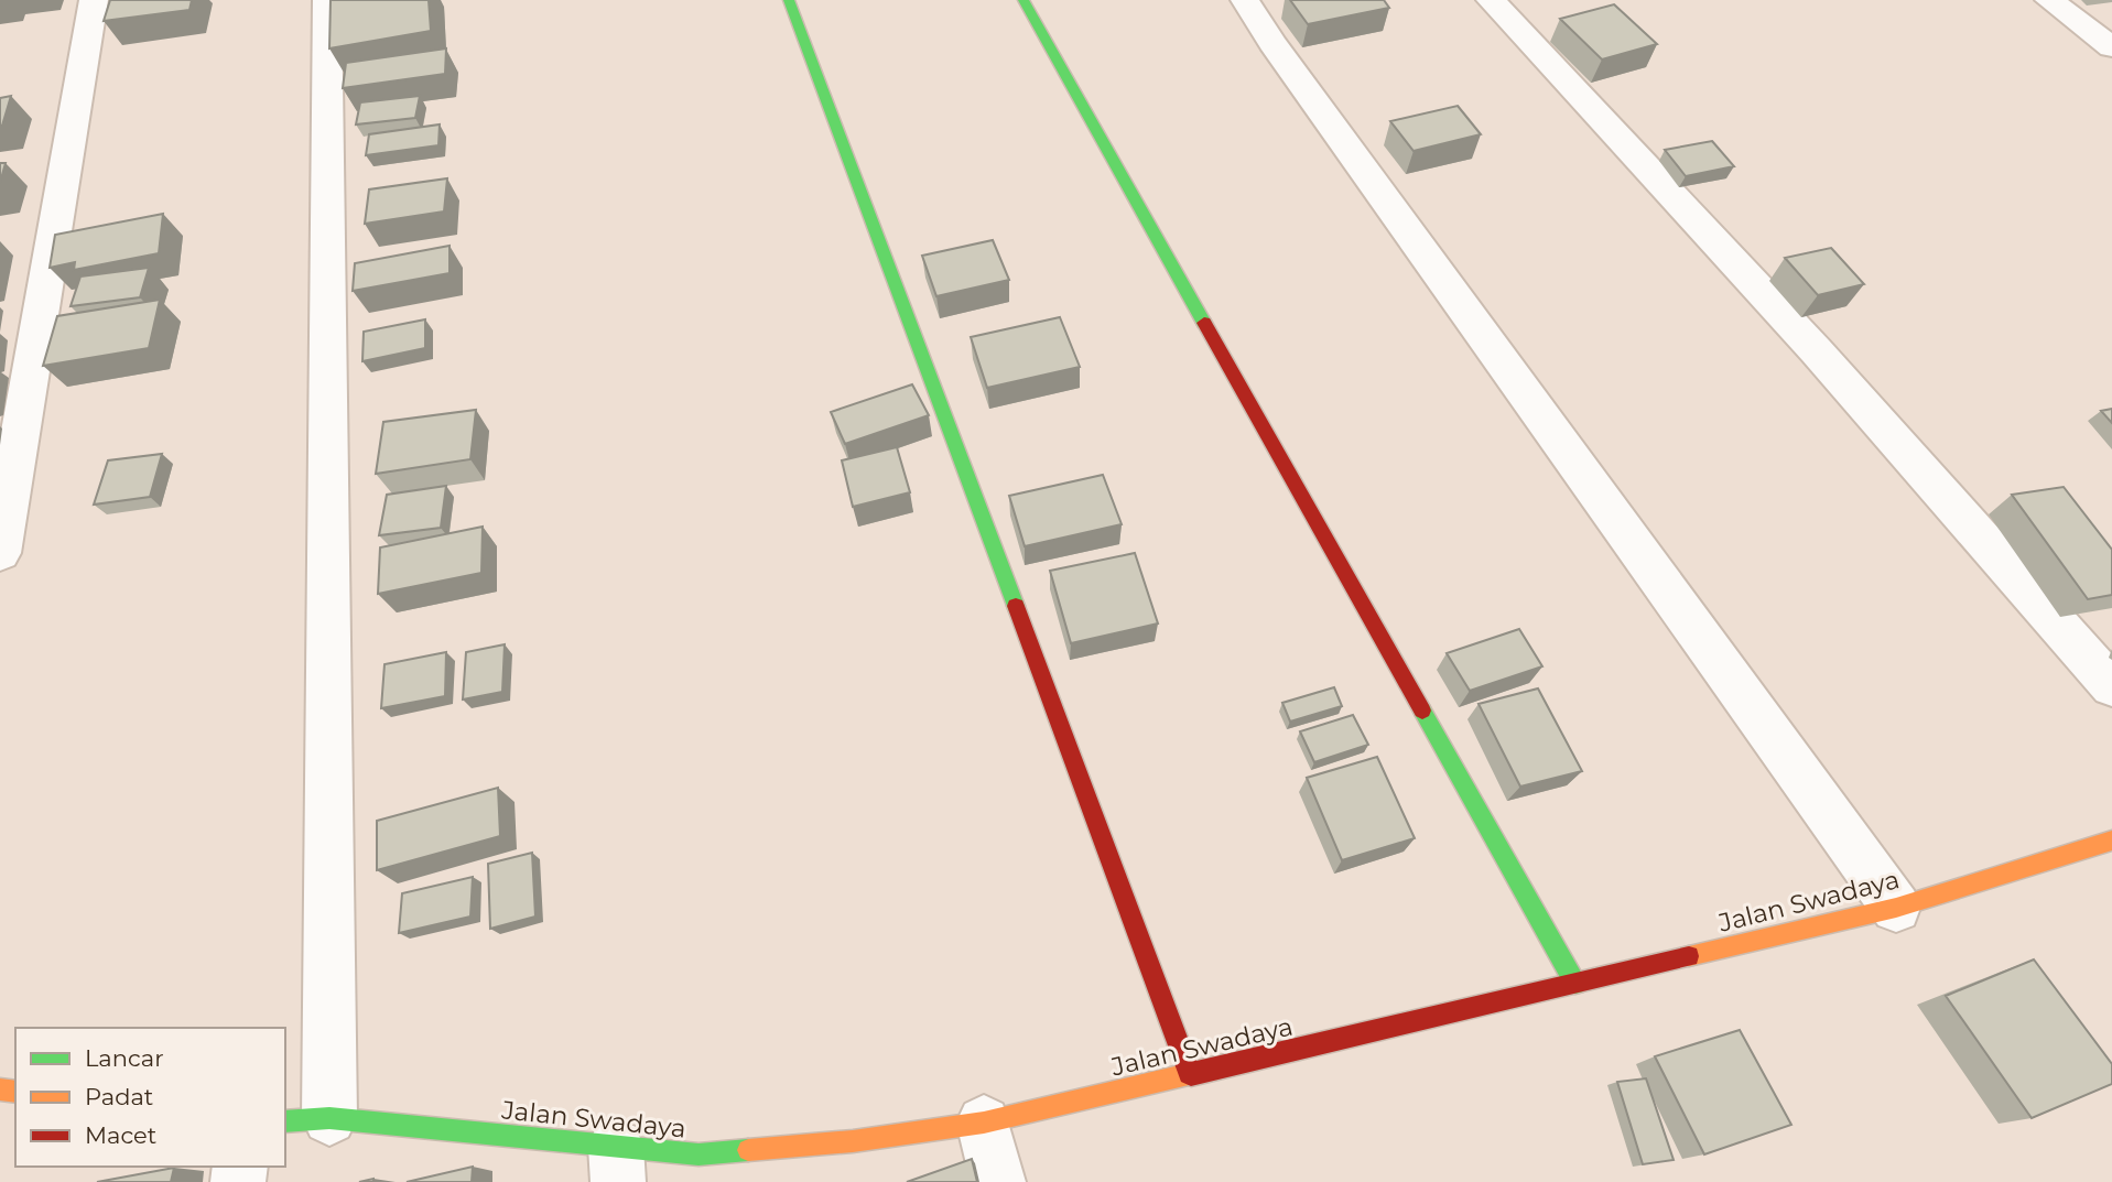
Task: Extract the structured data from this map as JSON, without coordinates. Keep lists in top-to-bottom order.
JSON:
{
  "streets": {
    "street": ["Jalan Swadaya"]
  },
  "legend": ["Lancar", "Padat", "Macet"]
}
